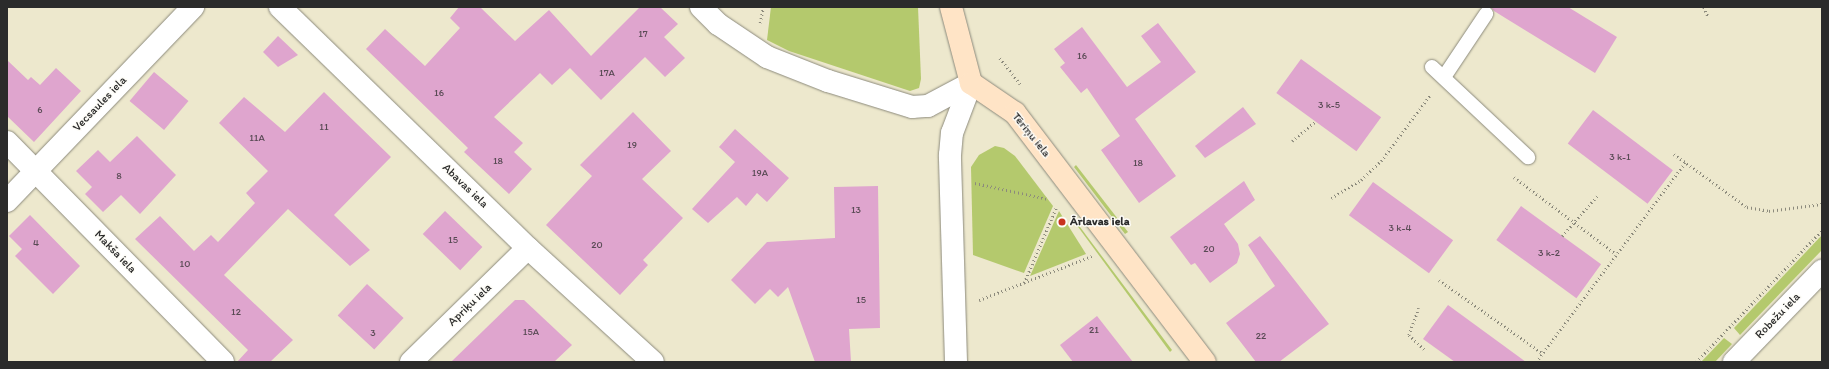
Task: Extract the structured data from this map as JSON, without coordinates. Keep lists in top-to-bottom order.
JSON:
{
  "streets": {
    "street": [
      "Vecsaules iela",
      "Tēriņu iela",
      "Abavas iela",
      "Makša iela",
      "Apriķu iela",
      "Robežu iela"
    ]
  },
  "crossings": [
    ["Vecsaules iela", "Makša iela"],
    ["Abavas iela", "Apriķu iela"]
  ],
  "places": ["Ārlavas iela"],
  "house_numbers": [
    "17",
    "16",
    "17A",
    "16",
    "3 k-5",
    "6",
    "11",
    "11A",
    "19",
    "3 k-1",
    "18",
    "18",
    "19A",
    "8",
    "13",
    "3 k-4",
    "15",
    "4",
    "20",
    "20",
    "3 k-2",
    "10",
    "15",
    "12",
    "21",
    "15A",
    "3",
    "22"
  ]
}
